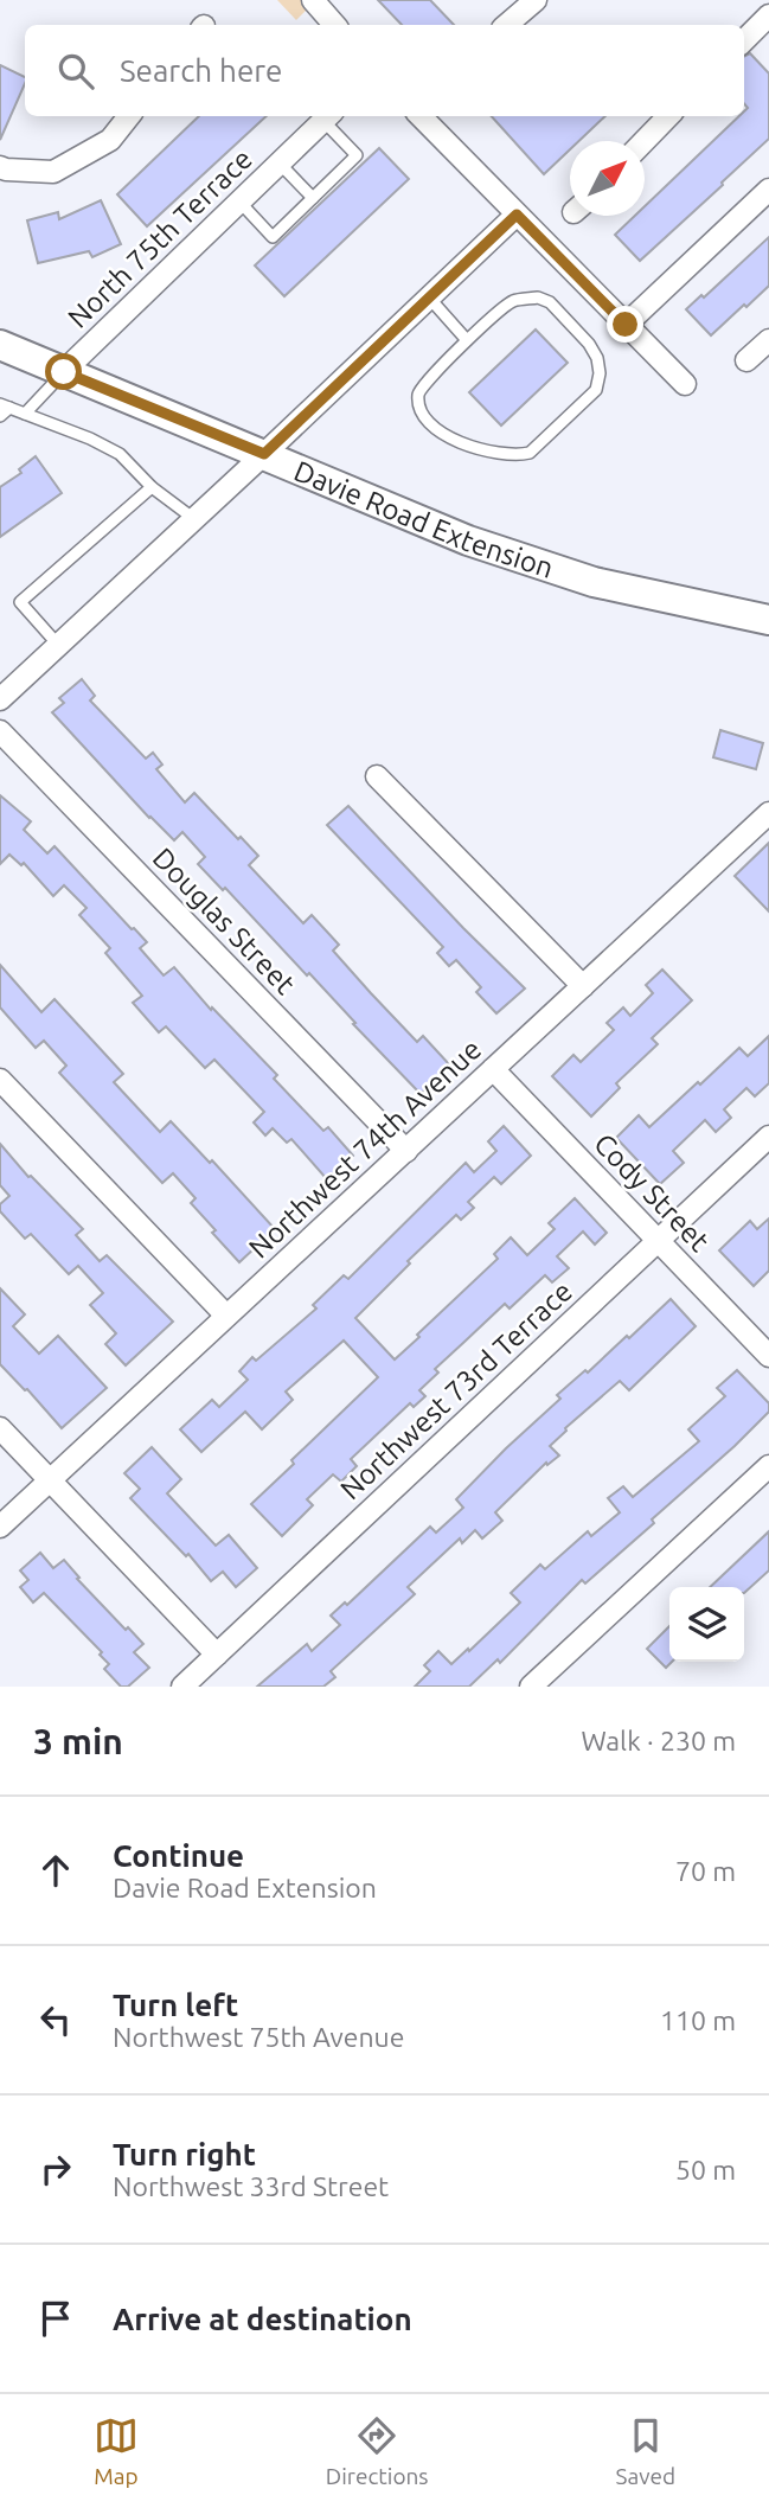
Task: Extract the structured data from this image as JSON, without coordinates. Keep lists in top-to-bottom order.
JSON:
{
  "streets": {
    "main road": ["Davie Road Extension"],
    "street": [
      "North 75th Terrace",
      "Douglas Street",
      "Northwest 74th Avenue",
      "Cody Street",
      "Northwest 73rd Terrace"
    ]
  },
  "crossings": [
    ["North 75th Terrace", "Davie Road Extension"],
    ["Douglas Street", "Northwest 74th Avenue"],
    ["Northwest 74th Avenue", "Cody Street"],
    ["Cody Street", "Northwest 73rd Terrace"]
  ],
  "north": "top right",
  "page": {
    "search": "Search here",
    "heading": ["3 min", "Walk · 230 m"],
    "list": [
      ["Continue", "Davie Road Extension", "70 m"],
      ["Turn left", "Northwest 75th Avenue", "110 m"],
      ["Turn right", "Northwest 33rd Street", "50 m"],
      "Arrive at destination"
    ],
    "nav": ["Map", "Directions", "Saved"]
  }
}
